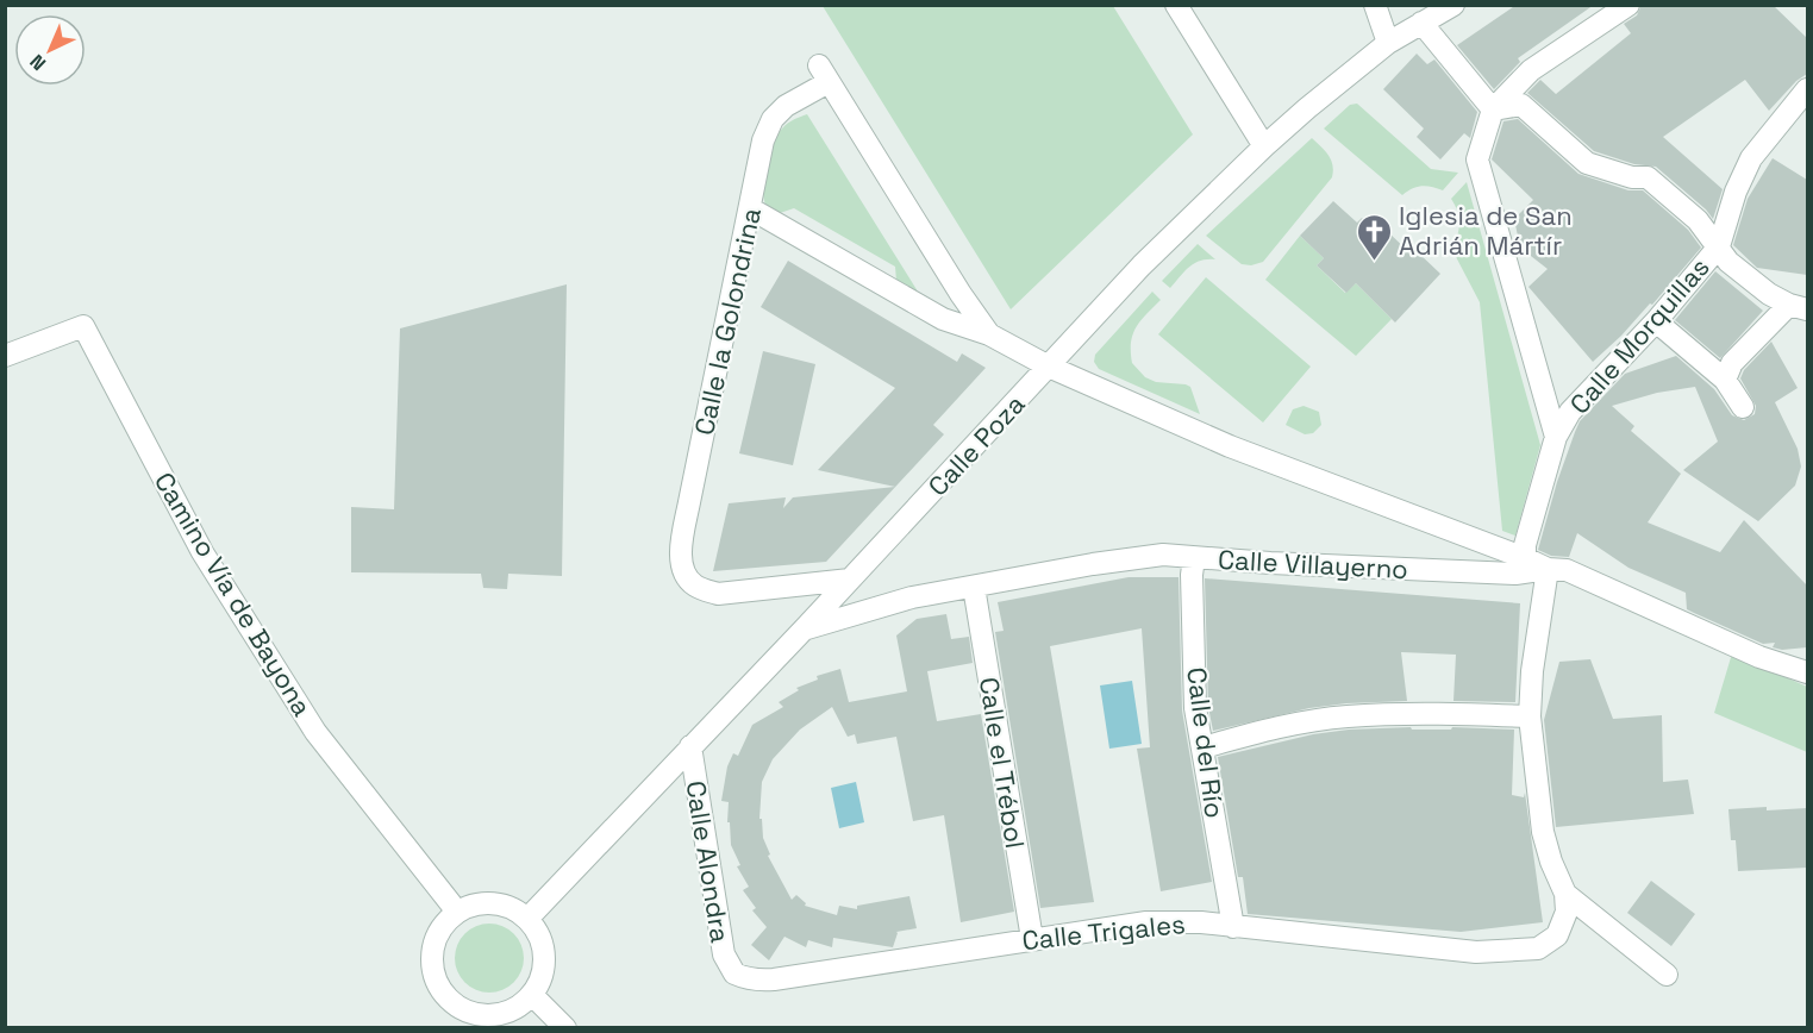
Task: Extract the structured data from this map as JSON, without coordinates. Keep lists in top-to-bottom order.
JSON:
{
  "streets": {
    "street": [
      "Calle la Golondrina",
      "Calle Morquillas",
      "Calle Poza",
      "Calle Villayerno",
      "Camino Vía de Bayona",
      "Calle del Río",
      "Calle el Trébol",
      "Calle Alondra",
      "Calle Trigales"
    ]
  },
  "crossings": [
    ["Calle la Golondrina", "Calle Poza"],
    ["Calle Poza", "Calle Villayerno"],
    ["Calle Poza", "Camino Vía de Bayona"],
    ["Calle Poza", "Calle Alondra"],
    ["Calle Villayerno", "Calle del Río"],
    ["Calle Villayerno", "Calle el Trébol"],
    ["Calle del Río", "Calle Trigales"],
    ["Calle el Trébol", "Calle Trigales"],
    ["Calle Alondra", "Calle Trigales"]
  ],
  "places": {
    "church": ["Iglesia de San Adrián Mártír"]
  },
  "north": "bottom left"
}
